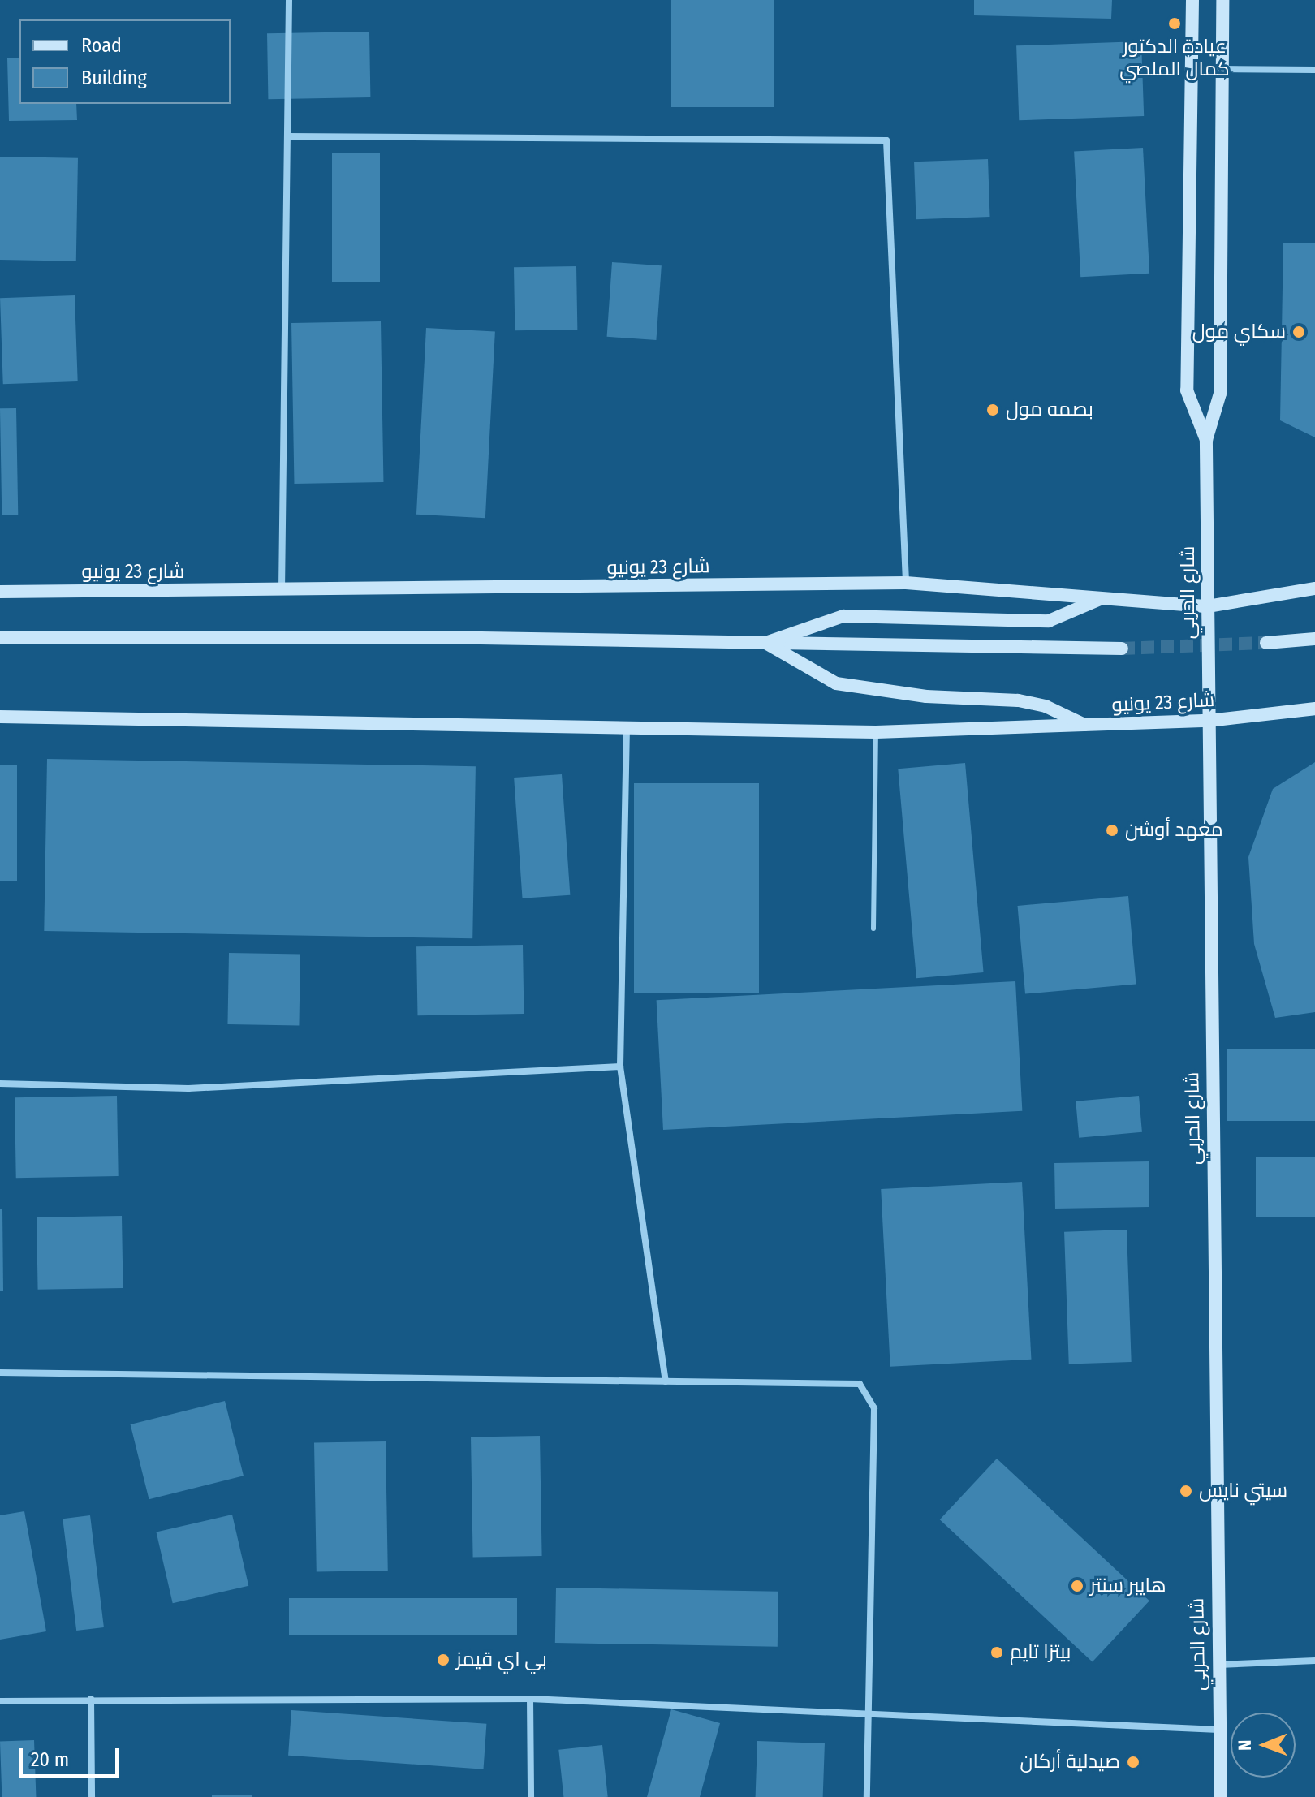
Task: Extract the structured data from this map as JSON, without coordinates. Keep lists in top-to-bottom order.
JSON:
{
  "streets": {
    "street": ["شارع 23 يونيو", "شارع الحربي"]
  },
  "crossings": [
    ["شارع 23 يونيو", "شارع الحربي"]
  ],
  "places": [
    "عيادة الدكتور كمال الملصي",
    "سكاي مول",
    "بصمه مول",
    "معهد أوشن",
    "سيتي نايس",
    "هايبر سنتر",
    "بيتزا تايم",
    "بي اي قيمز",
    "صيدلية أركان"
  ],
  "legend": ["Road", "Building"],
  "scale_bar": "20 m",
  "north": "left"
}
